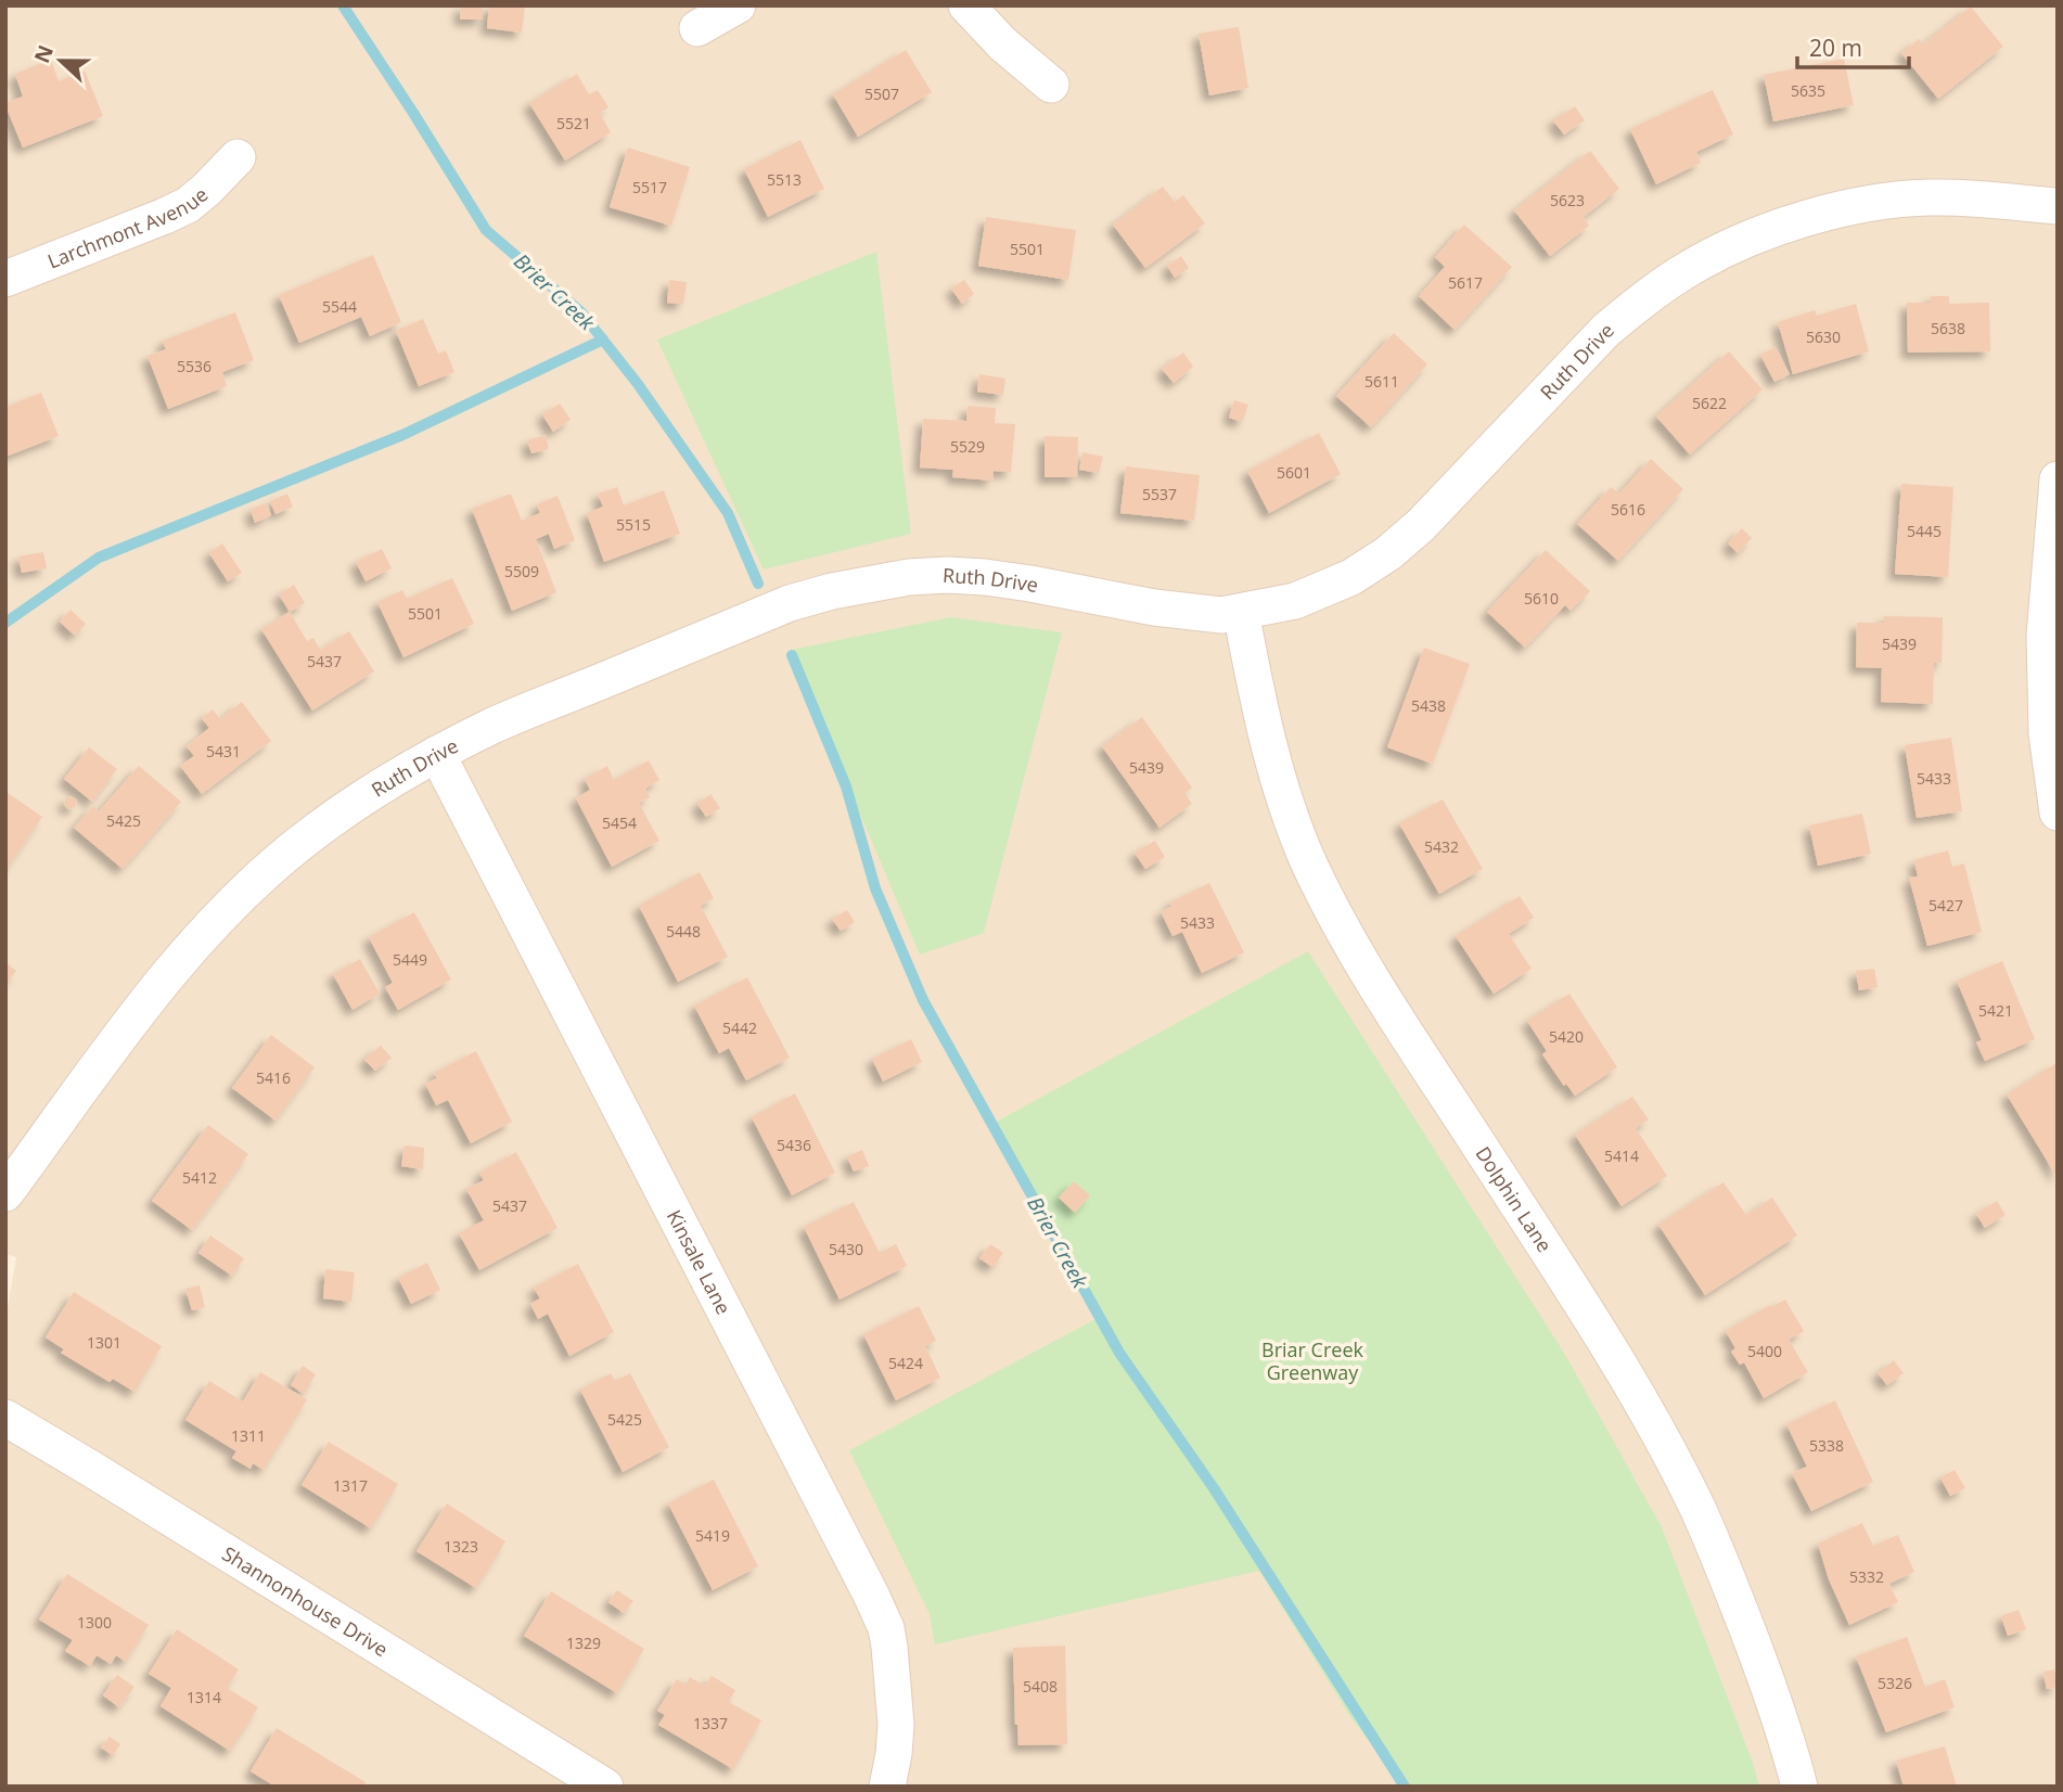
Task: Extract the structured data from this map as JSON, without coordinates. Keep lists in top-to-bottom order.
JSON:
{
  "streets": {
    "street": [
      "Larchmont Avenue",
      "Ruth Drive",
      "Dolphin Lane",
      "Kinsale Lane",
      "Shannonhouse Drive"
    ]
  },
  "crossings": [
    ["Ruth Drive", "Dolphin Lane"],
    ["Ruth Drive", "Kinsale Lane"]
  ],
  "water": ["Brier Creek"],
  "parks": ["Briar Creek Greenway"],
  "house_numbers": [
    "5635",
    "5507",
    "5521",
    "5513",
    "5517",
    "5623",
    "5501",
    "5617",
    "5544",
    "5638",
    "5630",
    "5536",
    "5611",
    "5622",
    "5529",
    "5601",
    "5537",
    "5616",
    "5515",
    "5445",
    "5509",
    "5610",
    "5501",
    "5439",
    "5437",
    "5438",
    "5431",
    "5439",
    "5433",
    "5425",
    "5454",
    "5432",
    "5427",
    "5433",
    "5448",
    "5449",
    "5421",
    "5442",
    "5420",
    "5416",
    "5436",
    "5414",
    "5412",
    "5437",
    "5430",
    "1301",
    "5400",
    "5424",
    "5425",
    "1311",
    "5338",
    "1317",
    "5419",
    "1323",
    "5332",
    "1300",
    "1329",
    "5326",
    "5408",
    "1314",
    "1337"
  ],
  "scale_bar": "20 m",
  "north": "left"
}
